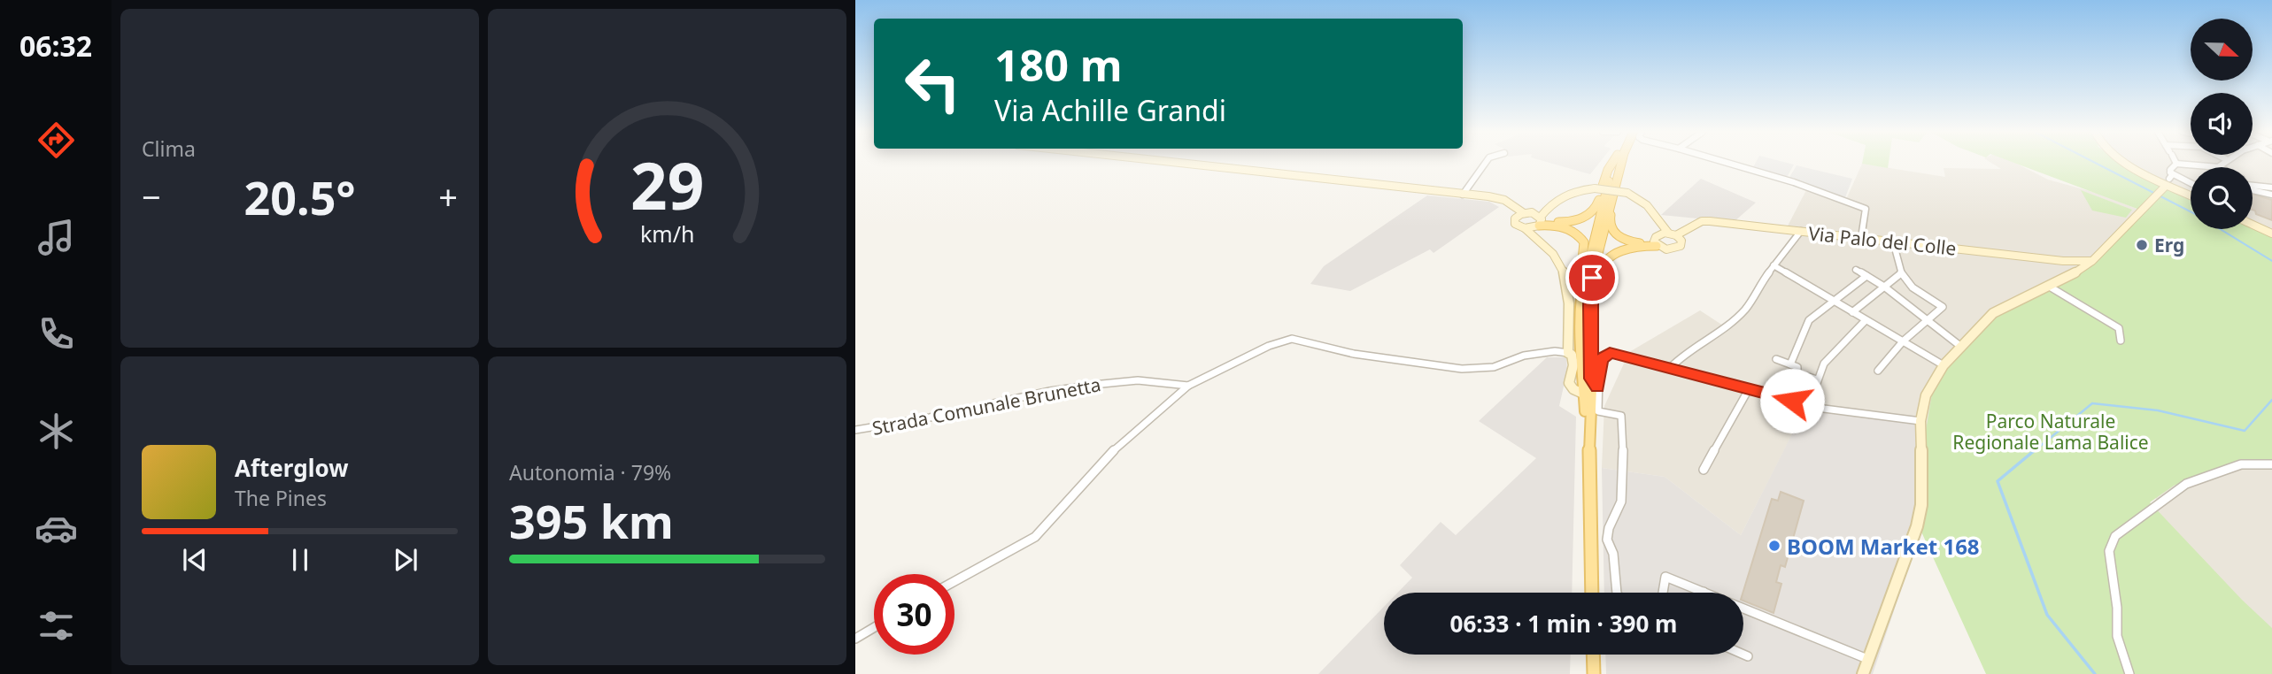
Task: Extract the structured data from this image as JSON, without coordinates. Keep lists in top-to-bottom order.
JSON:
{
  "streets": {
    "street": ["Via Palo del Colle", "Strada Comunale Brunetta"]
  },
  "parks": ["Parco Naturale Regionale Lama Balice"],
  "places": ["Erg", "BOOM Market 168"],
  "north": "right",
  "page": {
    "tabs": "06:32",
    "tile": [
      "Clima",
      ["Autonomia · 79%", "395 km"]
    ],
    "turn": ["180 m", "Via Achille Grandi"],
    "heat": ["−", "20.5°", "+"],
    "song": ["Afterglow", "The Pines"],
    "limit": "30",
    "trip": "06:33 · 1 min · 390 m",
    "gauge": ["29", "km/h"]
  }
}
